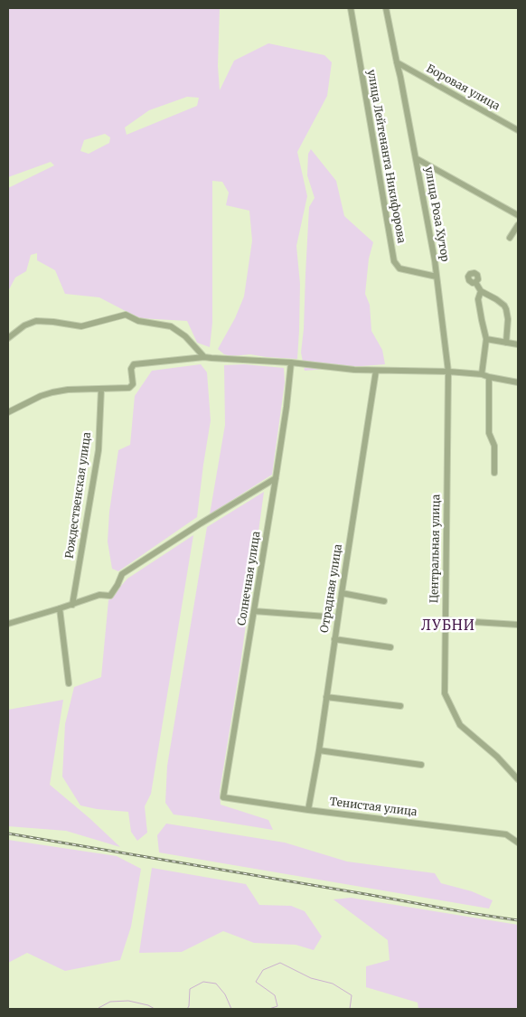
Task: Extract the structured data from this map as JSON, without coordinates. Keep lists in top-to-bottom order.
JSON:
{
  "streets": {
    "street": [
      "Боровая улица",
      "улица Лейтенанта Никифорова",
      "улица Роза Хутор",
      "Рождественская улица",
      "Центральная улица",
      "Солнечная улица",
      "Отрадная улица",
      "Тенистая улица"
    ]
  },
  "crossings": [
    ["Боровая улица", "улица Роза Хутор"],
    ["улица Лейтенанта Никифорова", "улица Роза Хутор"],
    ["улица Роза Хутор", "Центральная улица"],
    ["Солнечная улица", "Тенистая улица"],
    ["Отрадная улица", "Тенистая улица"]
  ],
  "districts": ["ЛУБНИ"]
}
